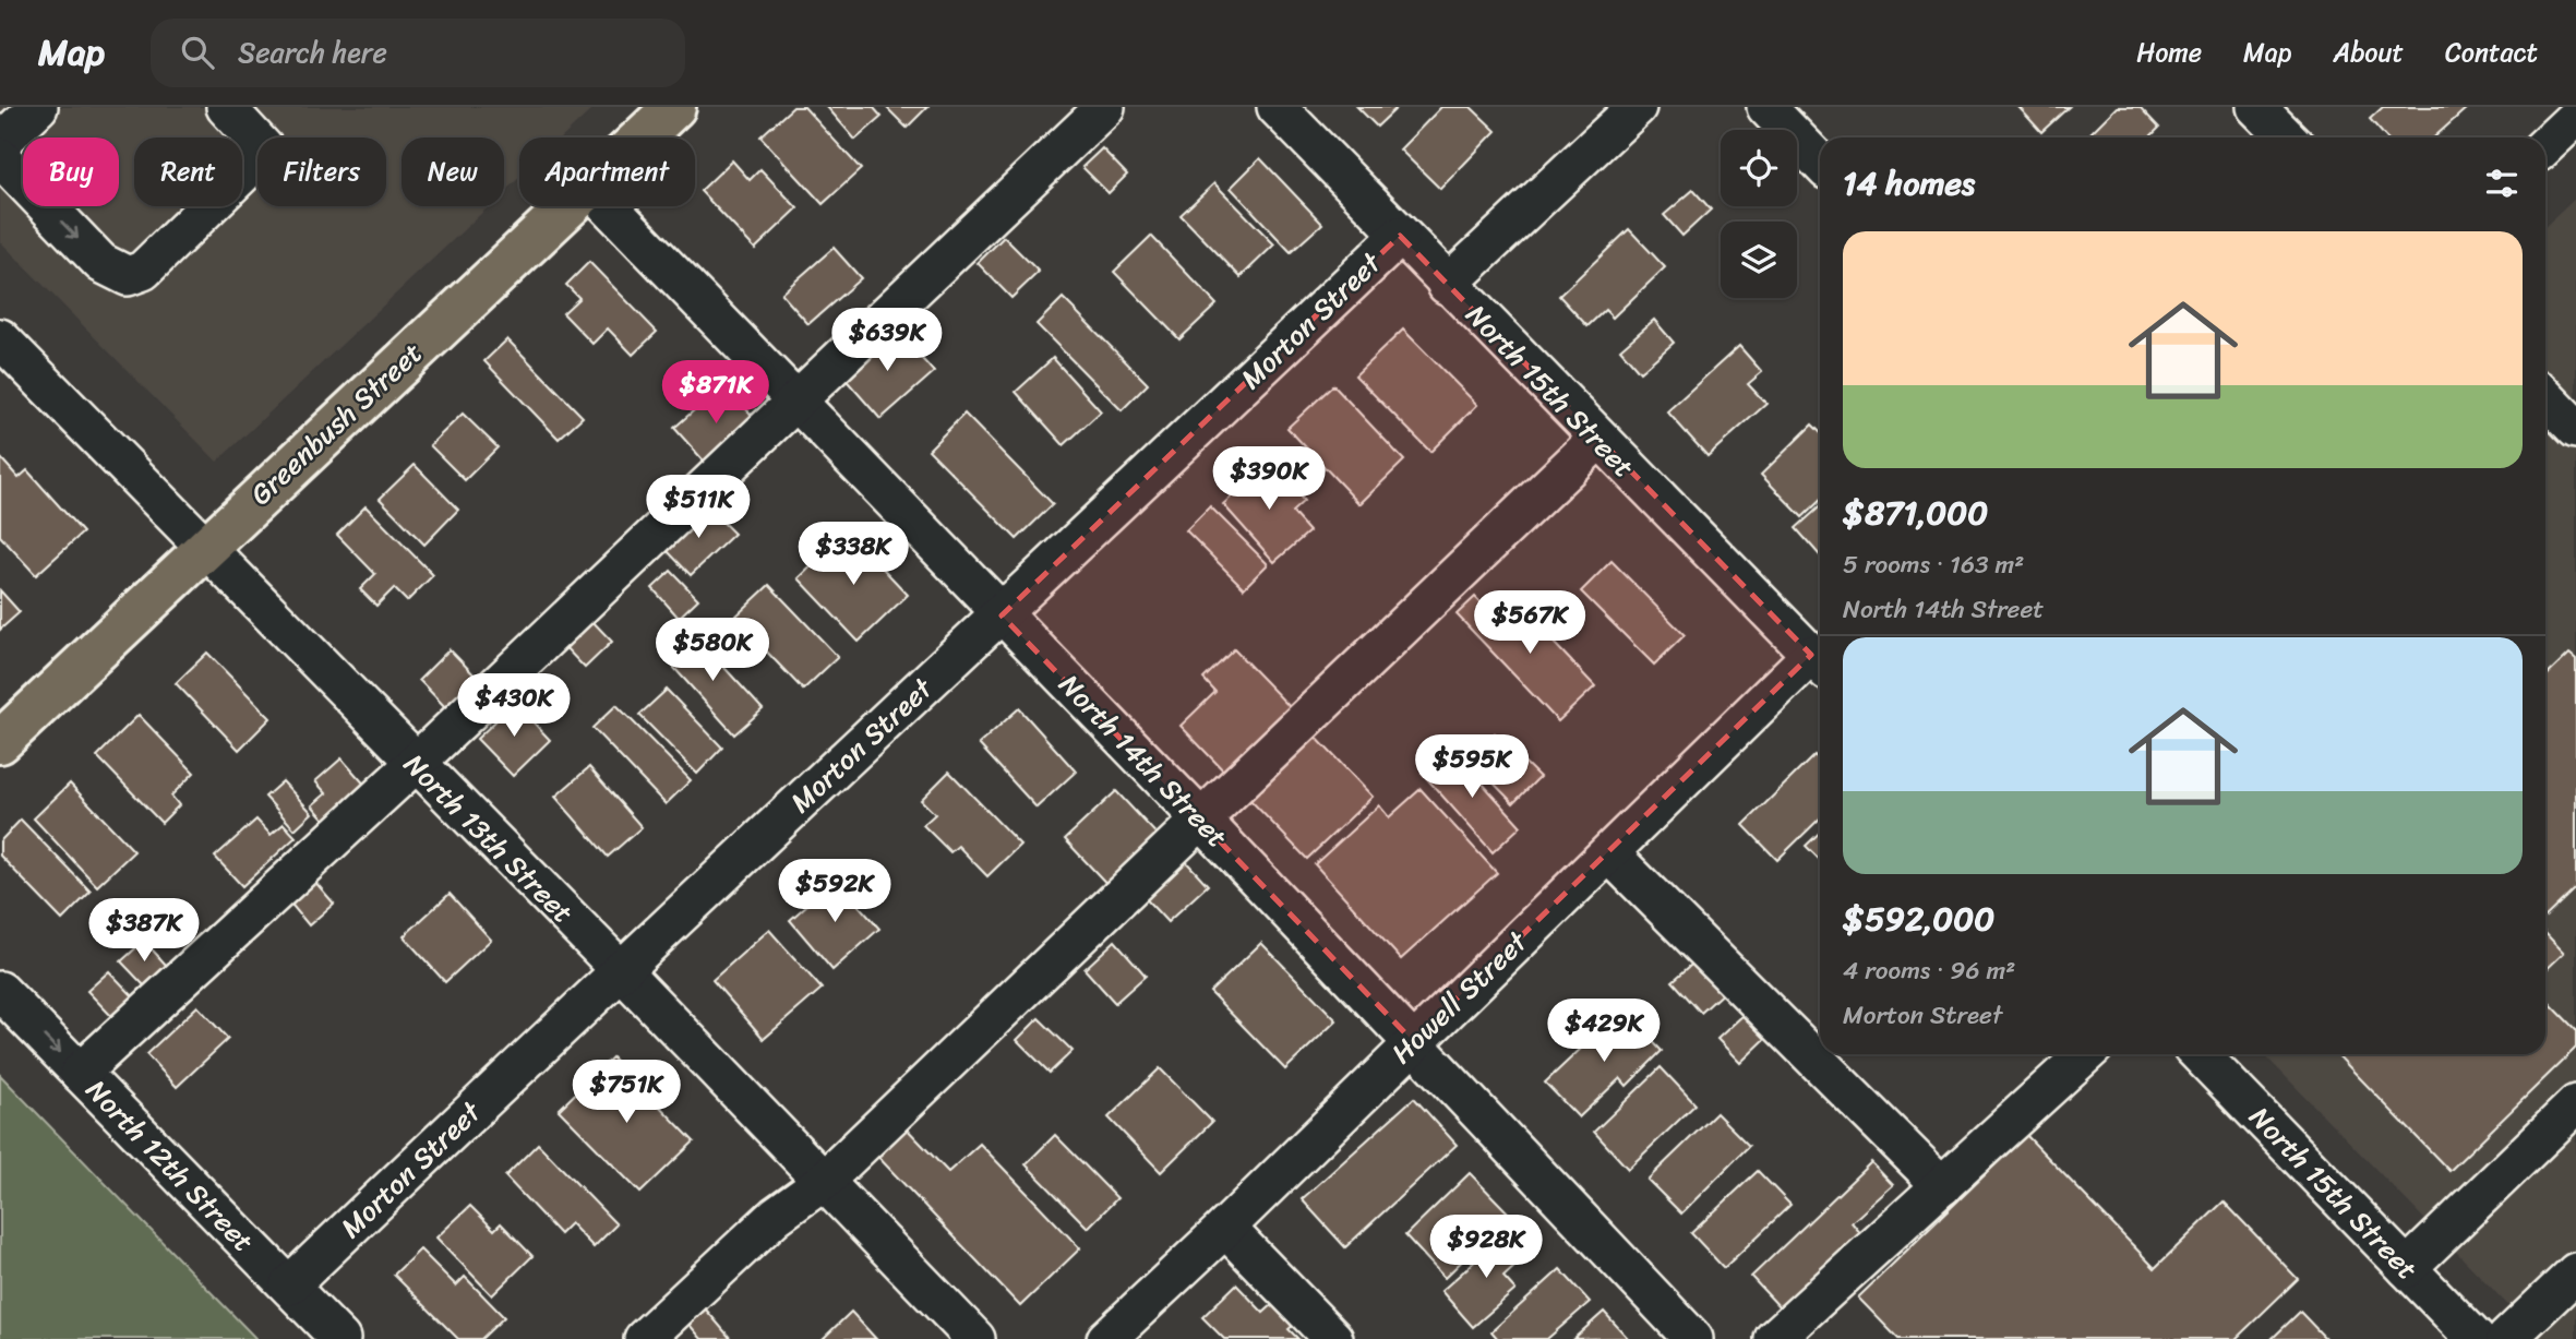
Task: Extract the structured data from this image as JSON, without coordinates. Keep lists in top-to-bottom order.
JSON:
{
  "streets": {
    "main road": ["Greenbush Street"],
    "street": [
      "Morton Street",
      "North 15th Street",
      "North 14th Street",
      "North 13th Street",
      "Howell Street",
      "North 12th Street"
    ]
  },
  "crossings": [
    ["Morton Street", "North 15th Street"],
    ["Morton Street", "North 14th Street"],
    ["Morton Street", "North 13th Street"],
    ["Morton Street", "North 12th Street"],
    ["North 15th Street", "Howell Street"],
    ["Greenbush Street", "North 13th Street"],
    ["North 14th Street", "Howell Street"]
  ],
  "page": {
    "header": "Map",
    "search": "Search here",
    "nav": [
      "Home",
      "Map",
      "About",
      "Contact"
    ],
    "chip": [
      "Buy",
      "Rent",
      "Filters",
      "New",
      "Apartment"
    ],
    "heading": "14 homes",
    "list": [
      {
        "name": "$871,000",
        "note": "5 rooms · 163 m² · North 14th Street"
      },
      {
        "name": "$592,000",
        "note": "4 rooms · 96 m² · Morton Street"
      }
    ],
    "price": [
      "$639K",
      "$871K",
      "$390K",
      "$511K",
      "$338K",
      "$567K",
      "$580K",
      "$430K",
      "$595K",
      "$592K",
      "$387K",
      "$429K",
      "$751K",
      "$928K"
    ]
  }
}
